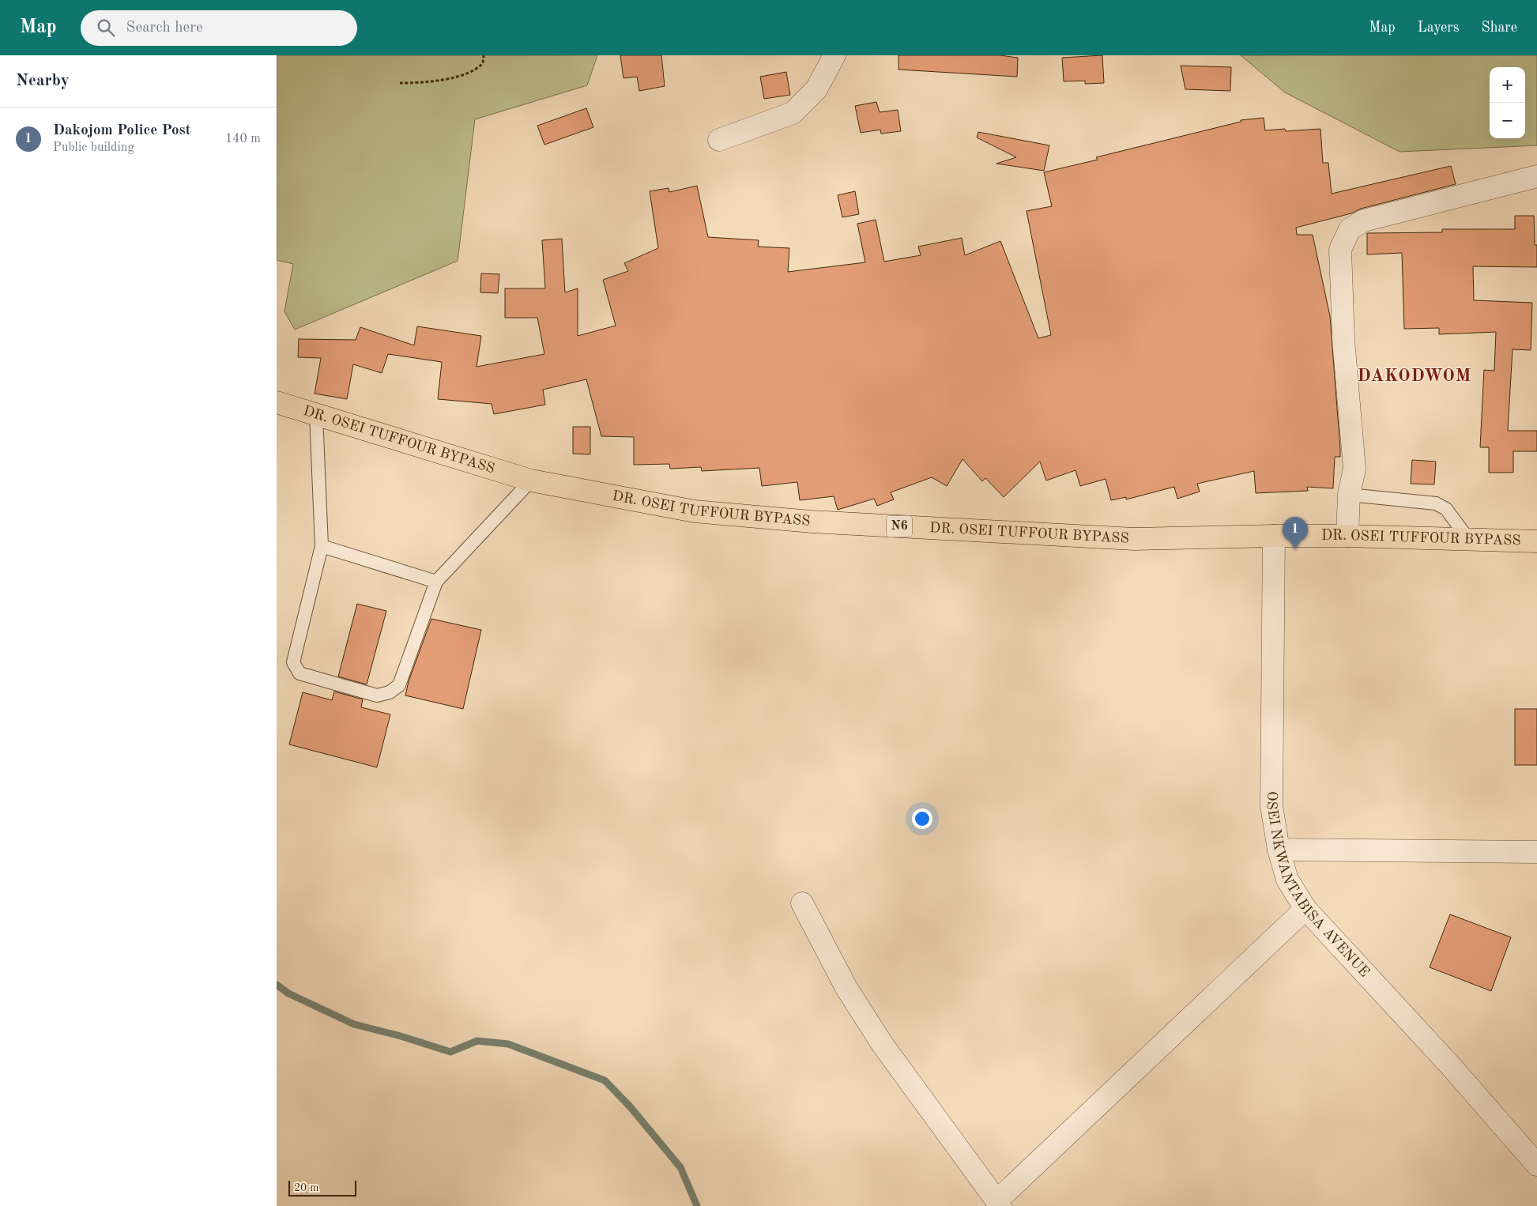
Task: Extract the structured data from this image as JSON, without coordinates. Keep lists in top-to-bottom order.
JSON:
{
  "streets": {
    "highway": ["DR. OSEI TUFFOUR BYPASS", "N6"],
    "street": ["OSEI NKWANTABISA AVENUE"]
  },
  "crossings": [
    ["DR. OSEI TUFFOUR BYPASS", "OSEI NKWANTABISA AVENUE"]
  ],
  "districts": ["DAKODWOM"],
  "scale_bar": "20 m",
  "page": {
    "header": "Map",
    "search": "Search here",
    "nav": ["Map", "Layers", "Share"],
    "heading": "Nearby",
    "map_buttons": ["+", "−"],
    "list": [
      {
        "mark": "1",
        "name": "Dakojom Police Post",
        "note": "Public building",
        "value": "140 m"
      }
    ],
    "pins": "1",
    "scale": "20 m"
  }
}
